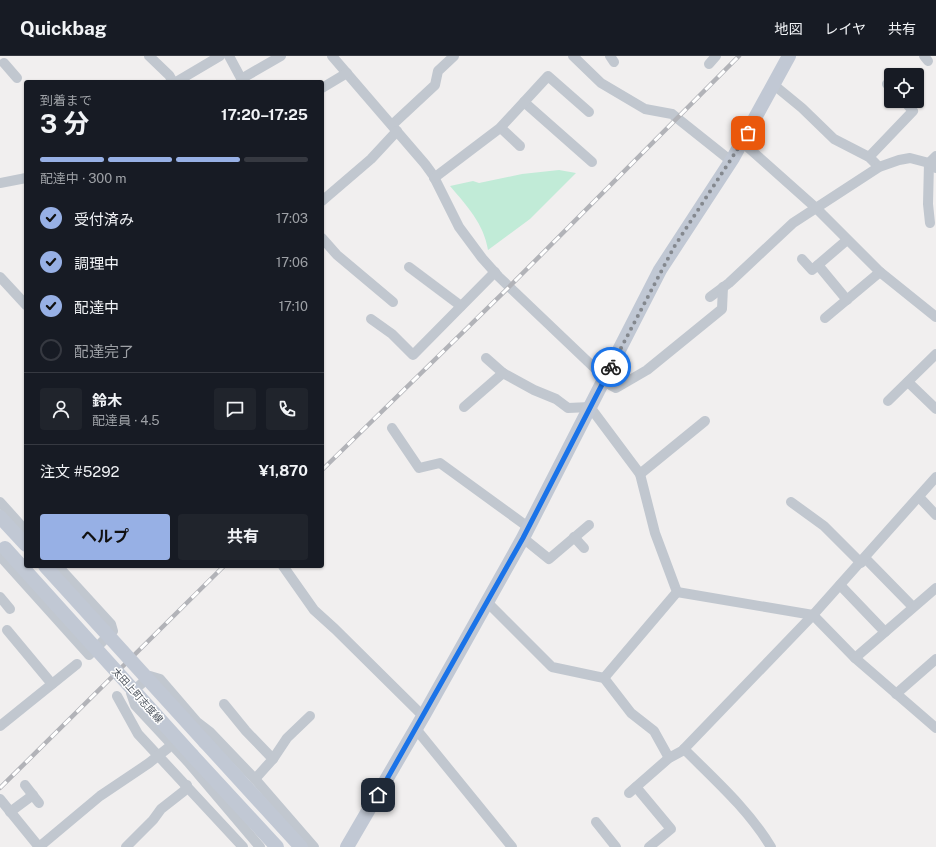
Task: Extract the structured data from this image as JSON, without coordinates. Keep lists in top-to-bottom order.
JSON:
{
  "streets": {
    "main road": ["太田上町志度線"]
  },
  "page": {
    "header": "Quickbag",
    "nav": ["地図", "レイヤ", "共有"],
    "heading": ["3 分", "到着まで", "17:20–17:25"],
    "panel": [
      "鈴木",
      "配達員 · 4.5",
      "注文 #5292",
      "¥1,870"
    ],
    "bar": "配達中 · 300 m",
    "list": [
      ["受付済み", "17:03"],
      ["調理中", "17:06"],
      ["配達中", "17:10"],
      "配達完了"
    ],
    "buttons": ["ヘルプ", "共有"]
  }
}
